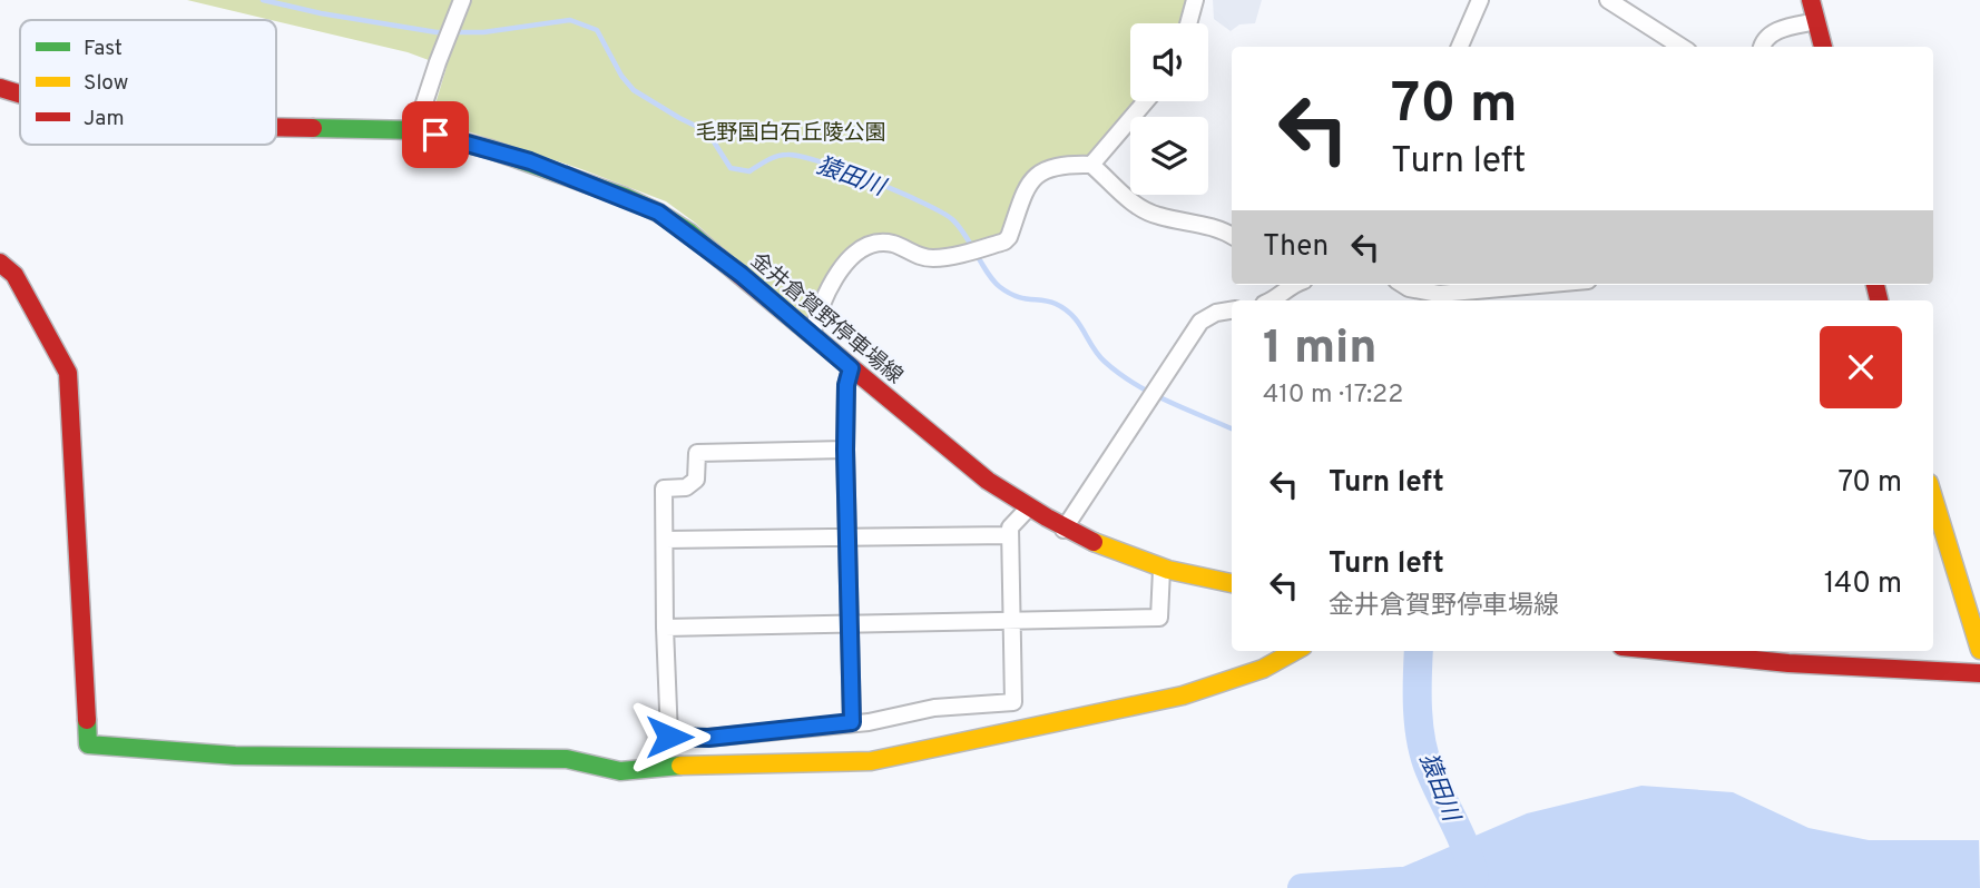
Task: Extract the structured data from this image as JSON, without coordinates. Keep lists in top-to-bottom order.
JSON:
{
  "streets": {
    "street": ["金井倉賀野停車場線"]
  },
  "water": ["猿田川"],
  "parks": ["毛野国白石丘陵公園"],
  "legend": ["Fast", "Slow", "Jam"],
  "page": {
    "turn": ["70 m", "Turn left"],
    "then": "Then",
    "heading": ["1 min", "410 m · 17:22"],
    "list": [
      {
        "name": "Turn left",
        "value": "70 m"
      },
      {
        "name": "Turn left",
        "note": "金井倉賀野停車場線",
        "value": "140 m"
      }
    ]
  }
}
